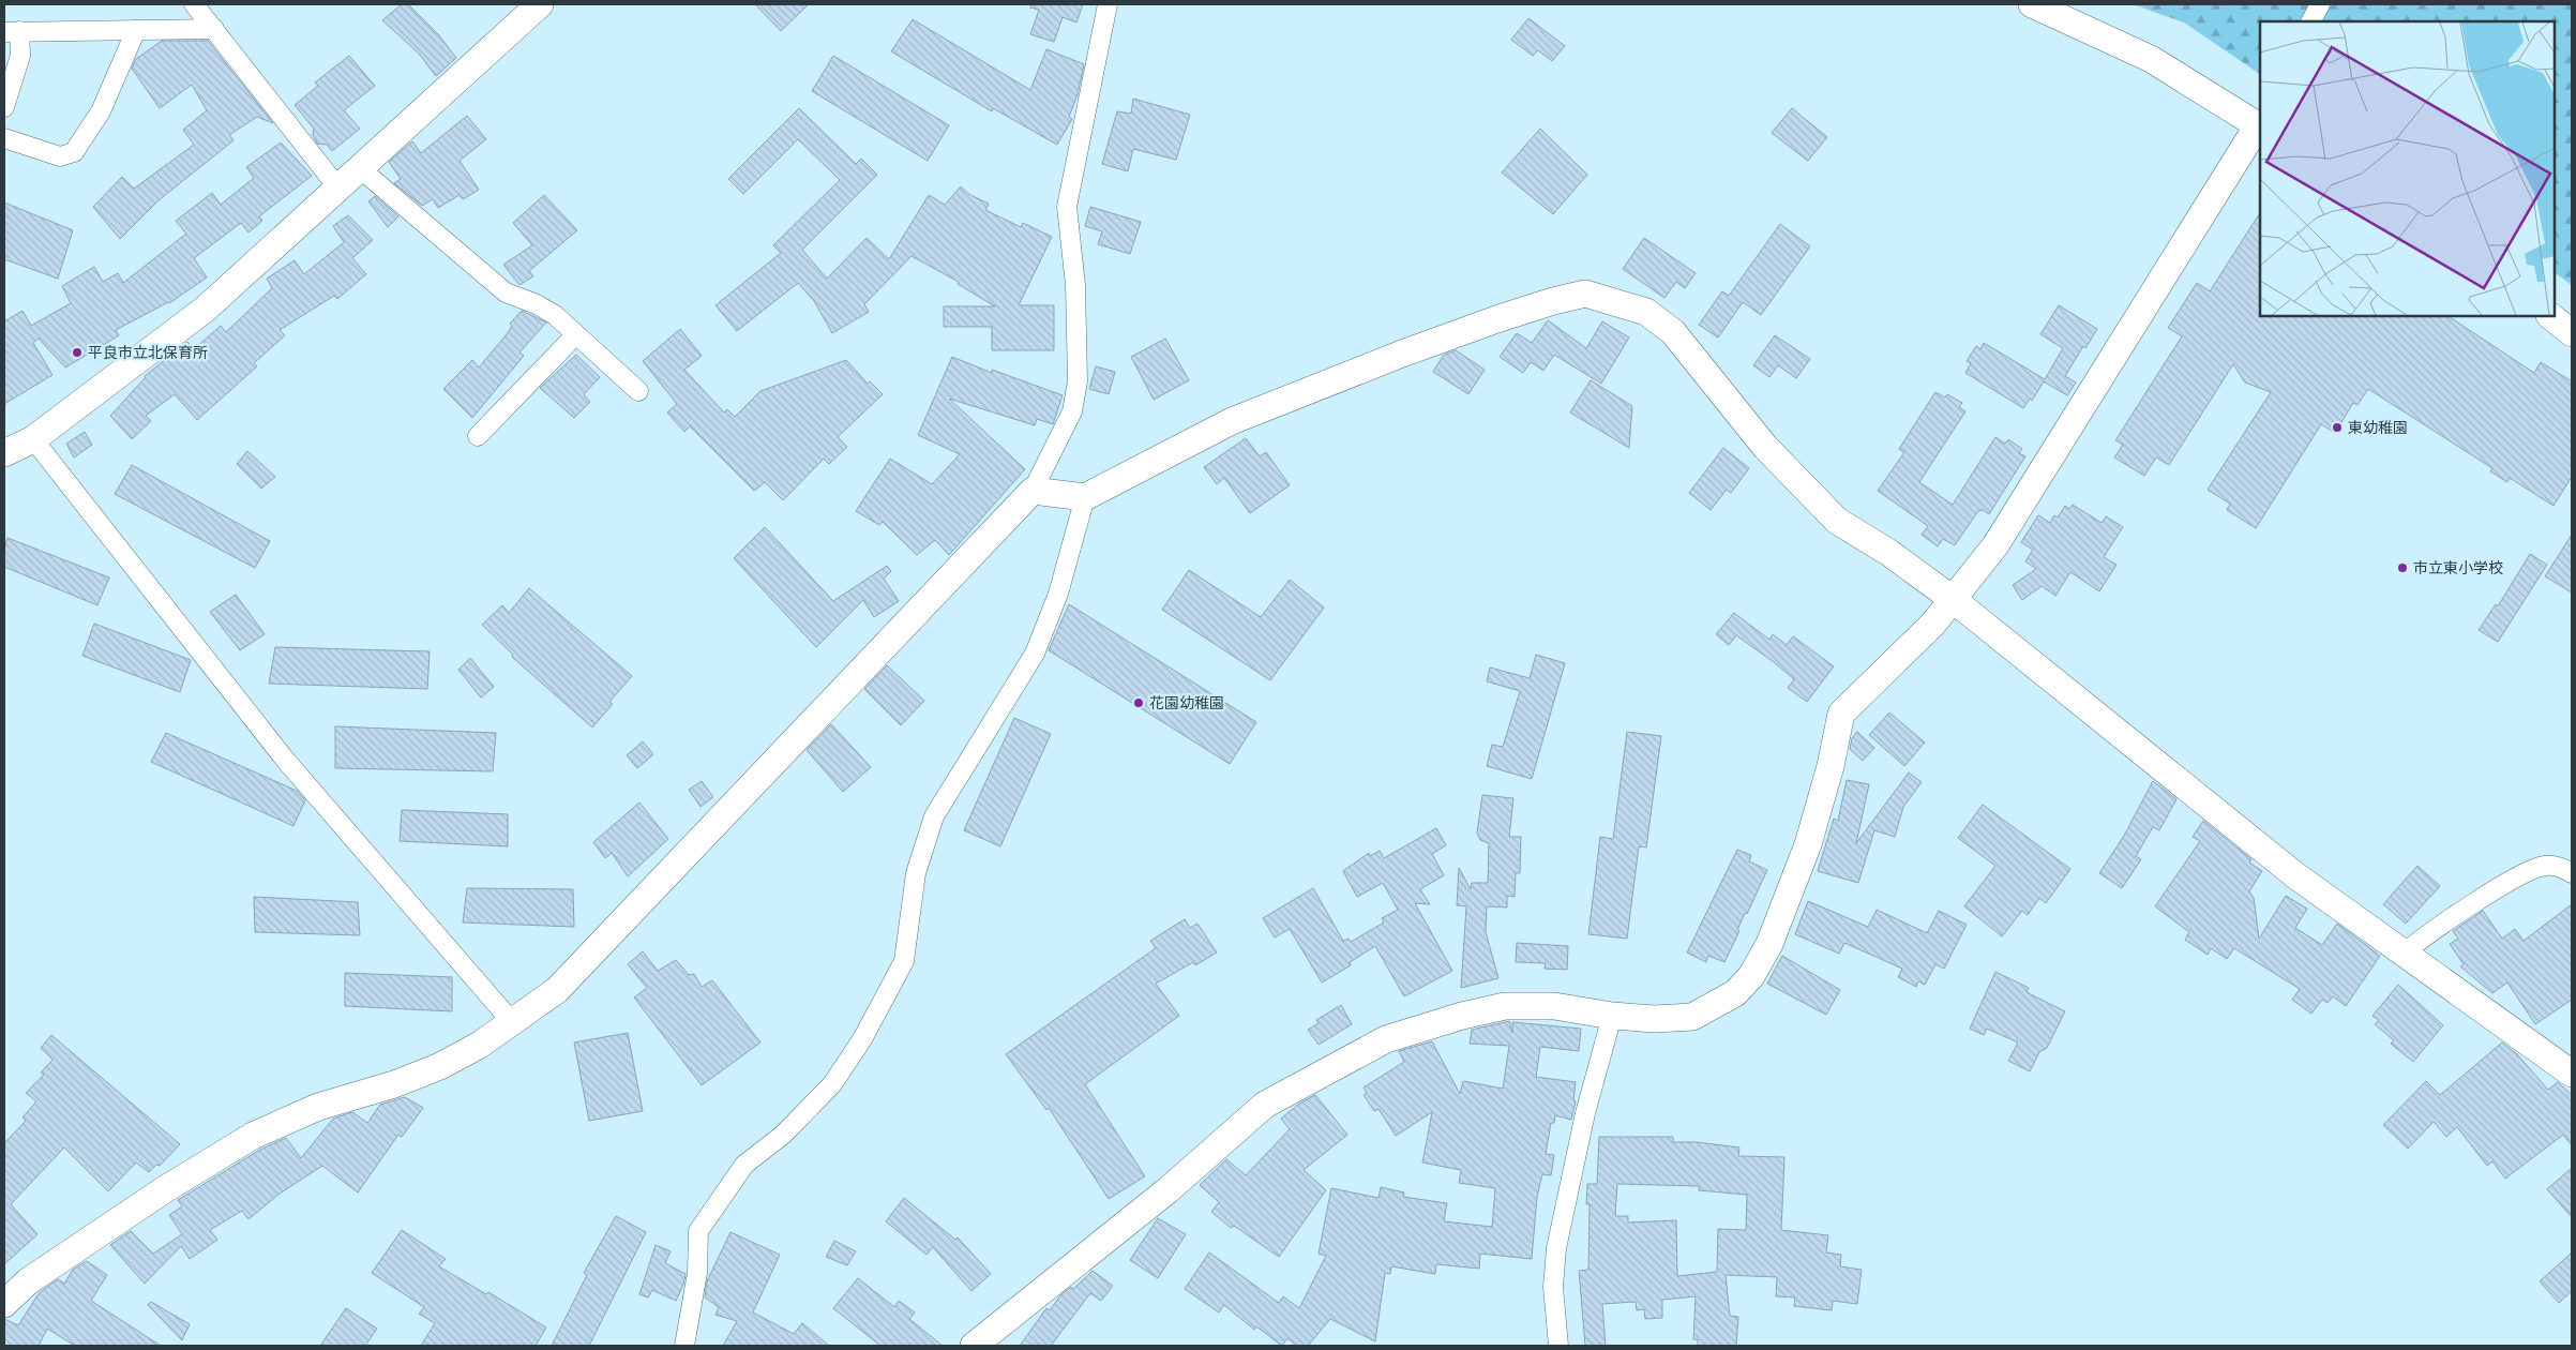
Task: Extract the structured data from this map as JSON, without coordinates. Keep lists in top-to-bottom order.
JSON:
{
  "places": [
    "平良市立北保育所",
    "東幼稚園",
    "市立東小学校",
    "花園幼稚園"
  ]
}
